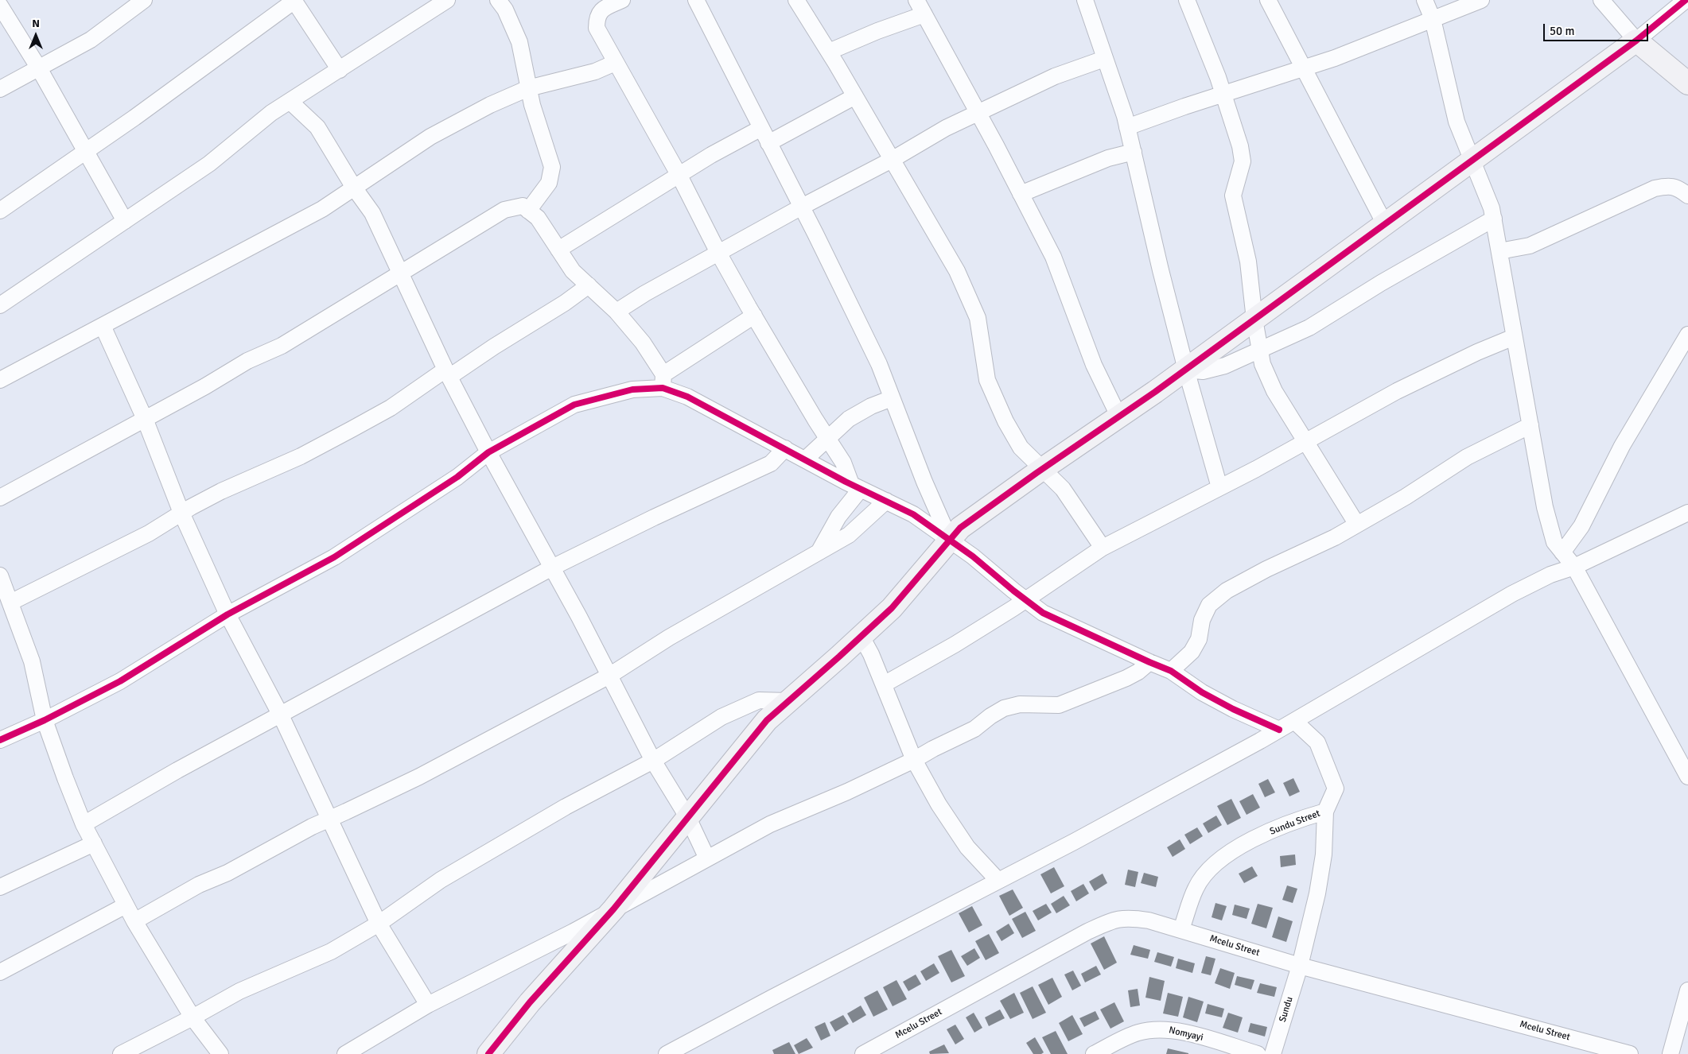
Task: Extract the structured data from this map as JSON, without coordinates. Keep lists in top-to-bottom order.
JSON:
{
  "streets": {
    "street": [
      "Sundu Street",
      "Mcelu Street",
      "Sundu",
      "Nomyayi"
    ]
  },
  "crossings": [
    ["Sundu Street", "Mcelu Street"],
    ["Sundu Street", "Sundu"],
    ["Mcelu Street", "Sundu"]
  ],
  "scale_bar": "50 m",
  "north": "top"
}
